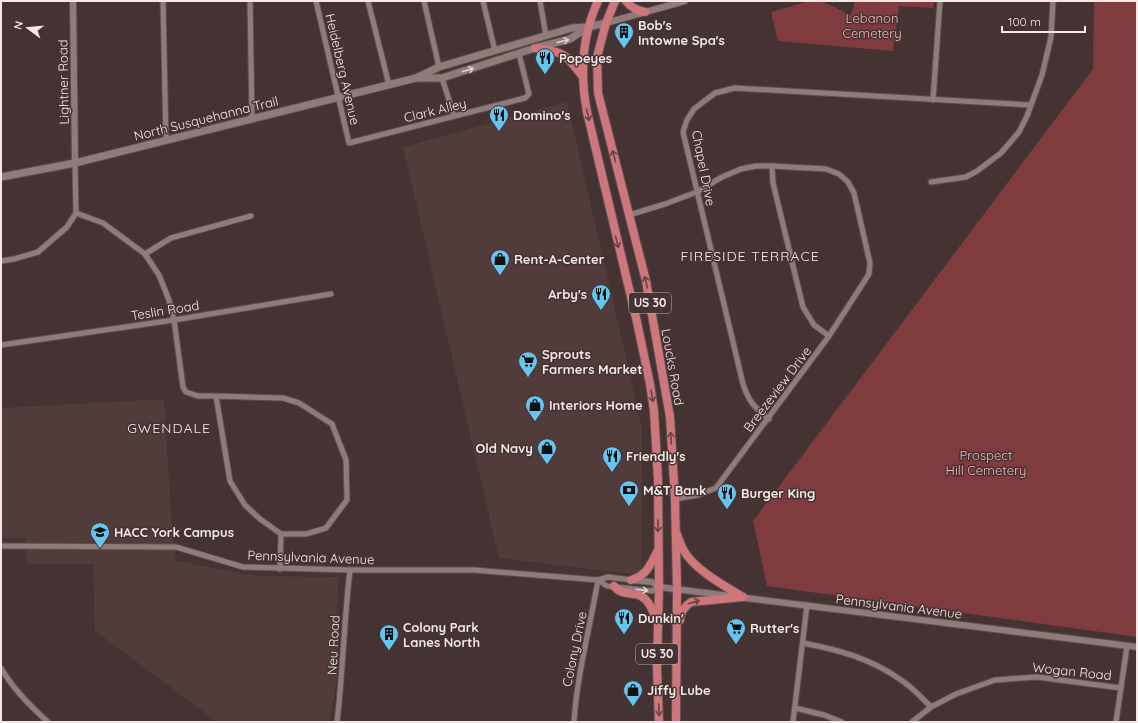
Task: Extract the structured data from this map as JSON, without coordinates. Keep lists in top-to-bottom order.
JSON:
{
  "streets": {
    "highway": ["US 30", "Loucks Road"],
    "main road": ["North Susquehanna Trail"],
    "street": [
      "Heidelberg Avenue",
      "Lightner Road",
      "Clark Alley",
      "Chapel Drive",
      "Teslin Road",
      "Breezeview Drive",
      "Pennsylvania Avenue",
      "Neu Road",
      "Colony Drive",
      "Wogan Road"
    ]
  },
  "crossings": [
    ["Heidelberg Avenue", "Clark Alley"],
    ["Heidelberg Avenue", "North Susquehanna Trail"],
    ["Lightner Road", "North Susquehanna Trail"],
    ["Clark Alley", "North Susquehanna Trail"],
    ["North Susquehanna Trail", "US 30"],
    ["North Susquehanna Trail", "Loucks Road"],
    ["Chapel Drive", "Breezeview Drive"],
    ["US 30", "Loucks Road"],
    ["Loucks Road", "Breezeview Drive"],
    ["Loucks Road", "Pennsylvania Avenue"],
    ["Pennsylvania Avenue", "Neu Road"],
    ["Pennsylvania Avenue", "Colony Drive"]
  ],
  "districts": ["FIRESIDE TERRACE", "GWENDALE"],
  "parks": ["Lebanon Cemetery", "Prospect Hill Cemetery"],
  "places": {
    "building": ["Bob's Intowne Spa's", "Colony Park Lanes North"],
    "restaurant": [
      "Popeyes",
      "Domino's",
      "Arby's",
      "Friendly's",
      "Burger King",
      "Dunkin'"
    ],
    "shop": [
      "Rent-A-Center",
      "Interiors Home",
      "Old Navy",
      "Jiffy Lube"
    ],
    "supermarket": ["Sprouts Farmers Market", "Rutter's"],
    "bank": ["M&T Bank"],
    "school or university": ["HACC York Campus"]
  },
  "scale_bar": "100 m",
  "north": "left"
}
